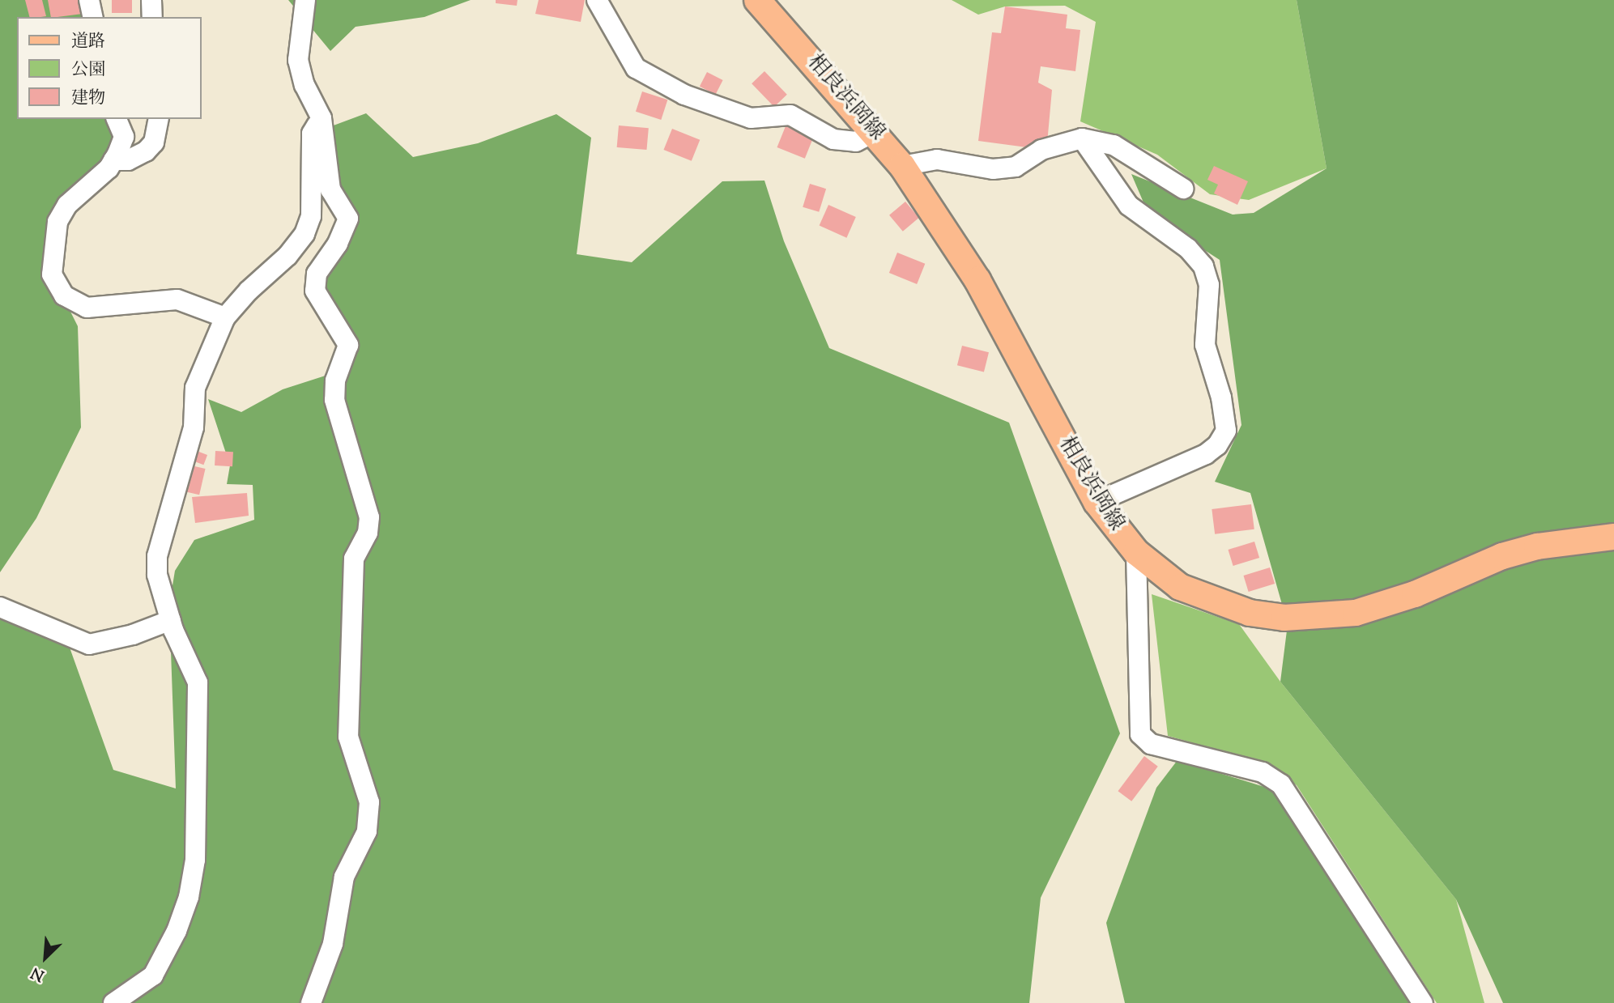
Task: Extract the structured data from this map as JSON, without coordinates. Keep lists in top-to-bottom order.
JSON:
{
  "streets": {
    "main road": ["相良浜岡線"]
  },
  "legend": ["道路", "公園", "建物"],
  "north": "bottom left"
}
